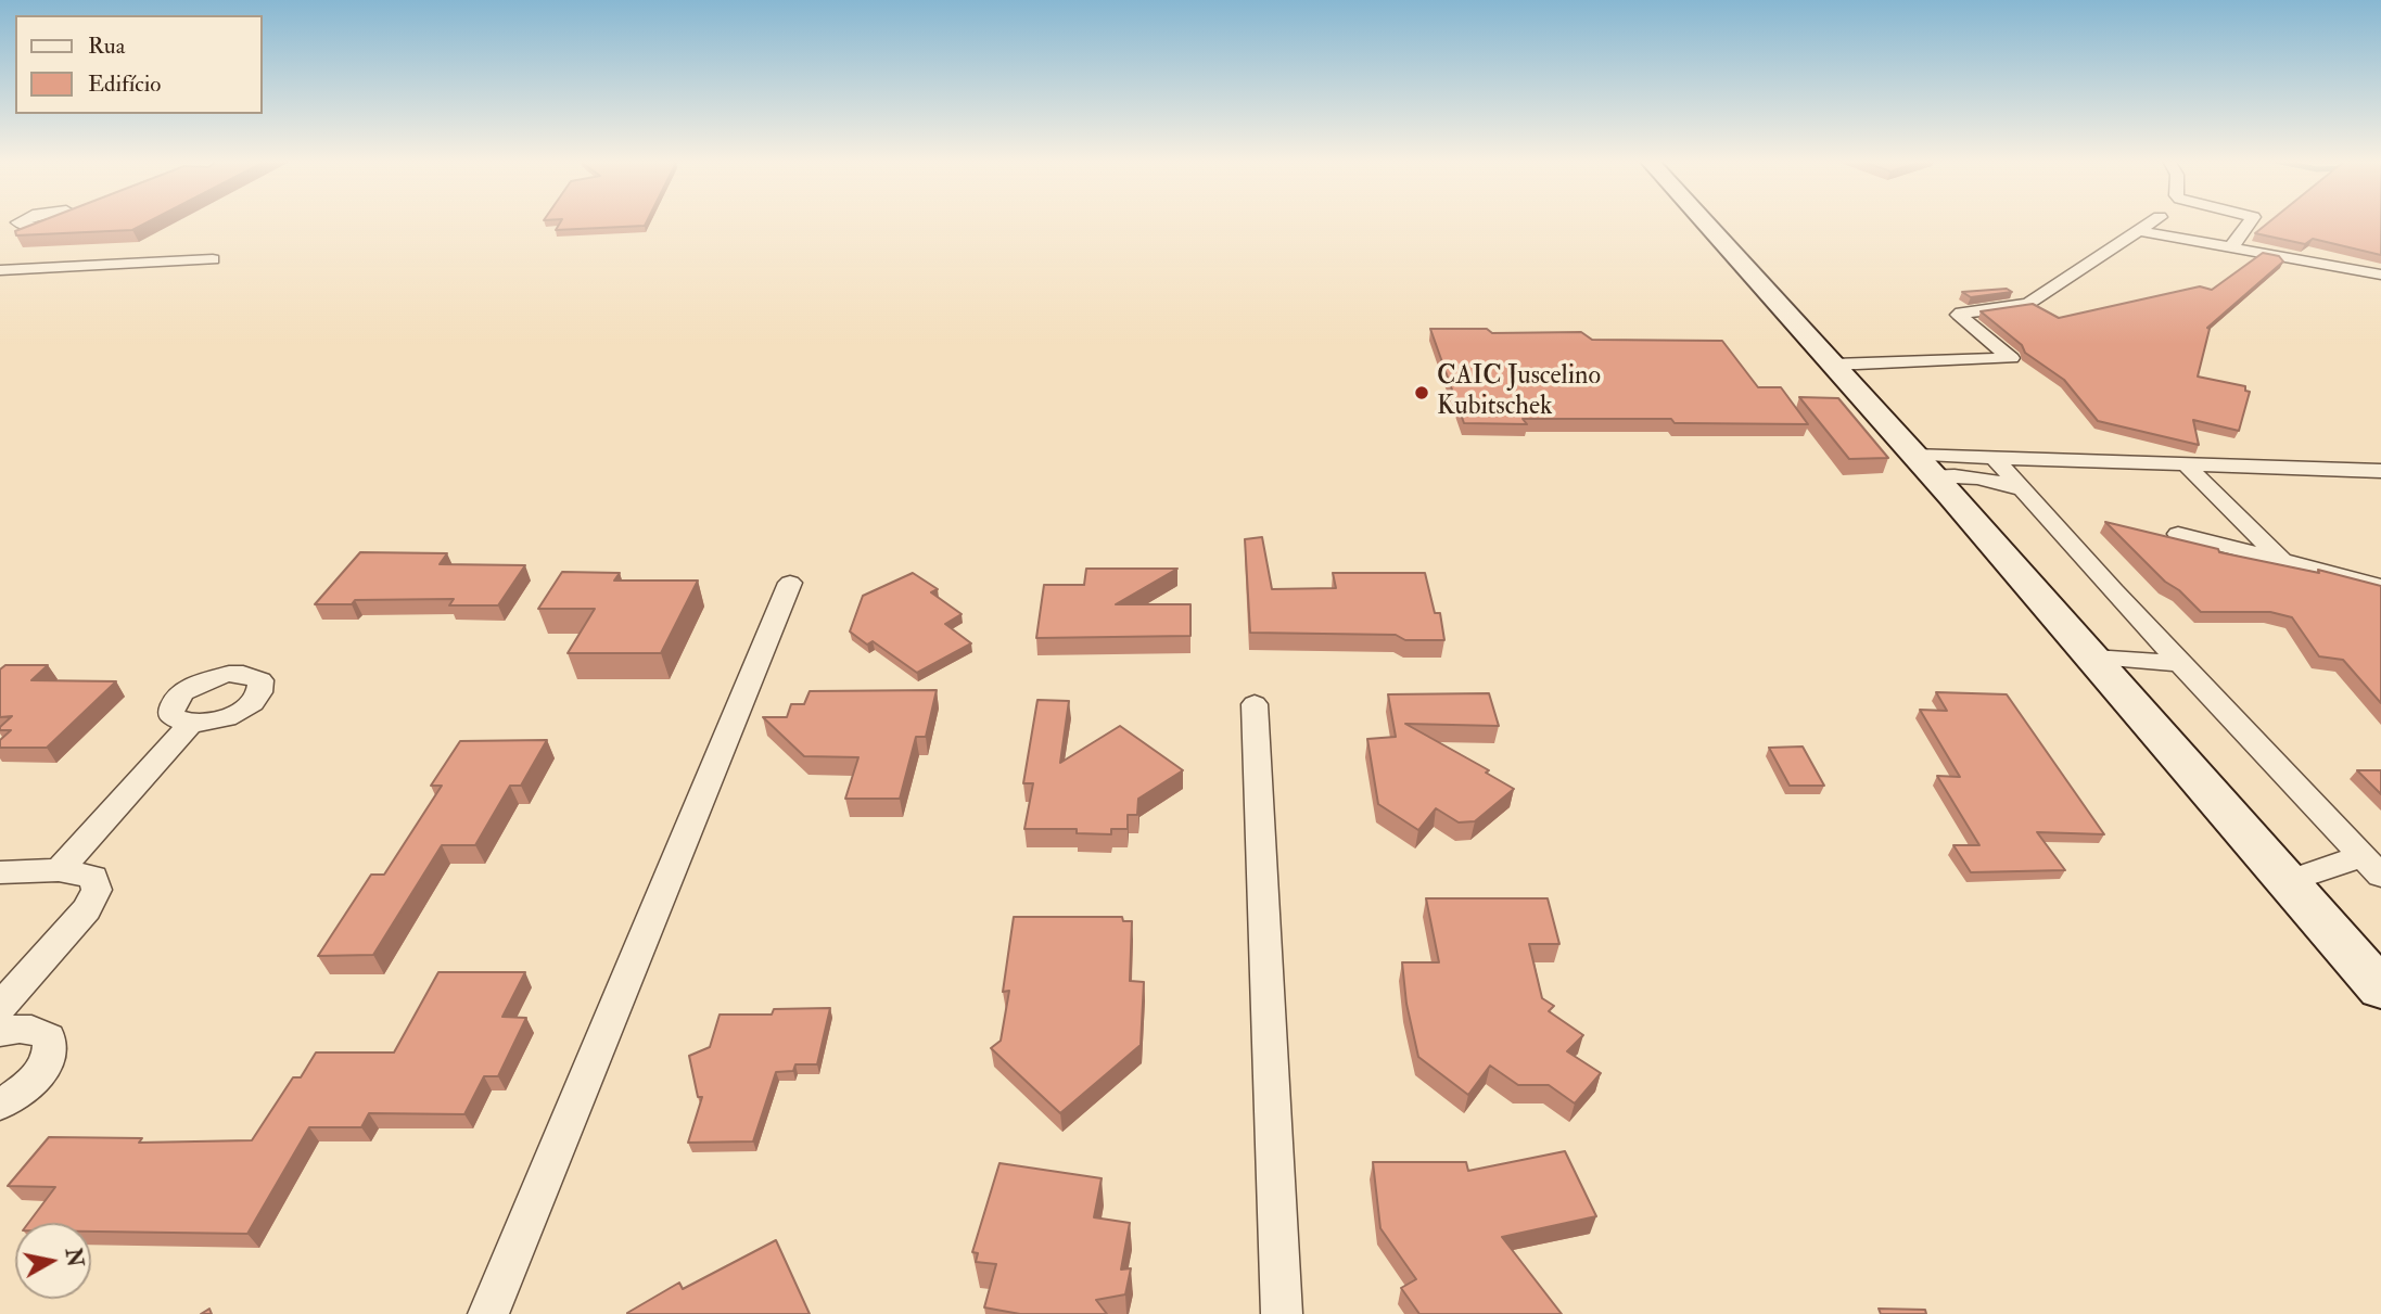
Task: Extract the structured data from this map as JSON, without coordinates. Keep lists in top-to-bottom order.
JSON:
{
  "places": ["CAIC Juscelino Kubitschek"],
  "legend": ["Rua", "Edifício"],
  "north": "right"
}
